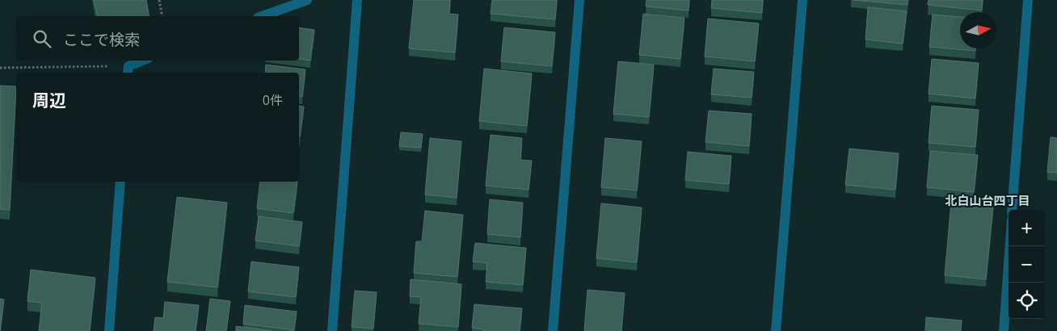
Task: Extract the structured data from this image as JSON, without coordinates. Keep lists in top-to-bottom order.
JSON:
{
  "districts": ["北白山台四丁目"],
  "north": "right",
  "page": {
    "search": "ここで検索",
    "heading": ["周辺", "0件"],
    "map_buttons": ["+", "−"]
  }
}
